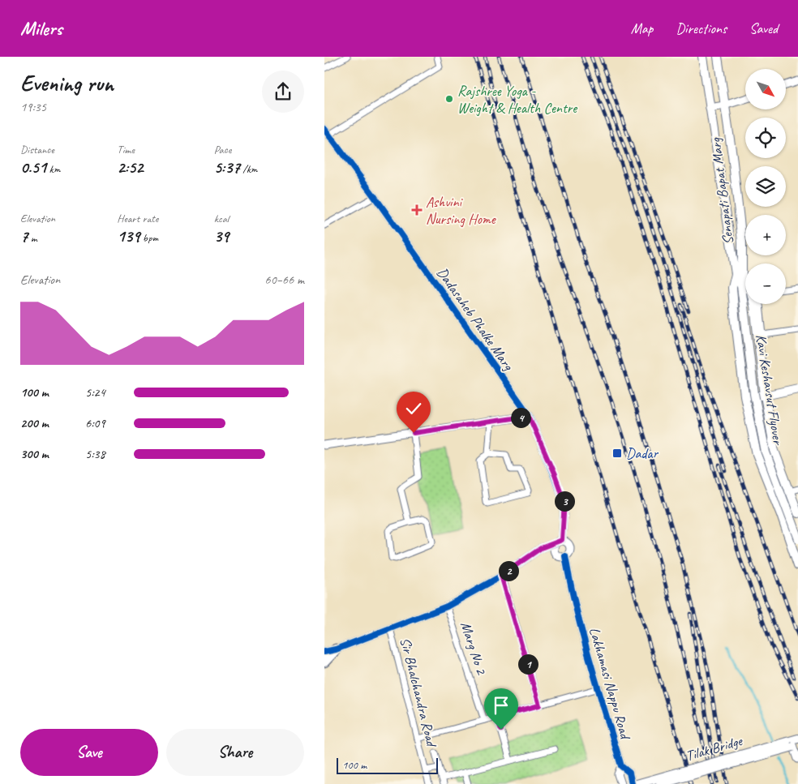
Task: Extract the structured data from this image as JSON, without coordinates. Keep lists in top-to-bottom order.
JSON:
{
  "streets": {
    "main road": ["Senapati Bapat Marg", "Kavi Keshavsut Flyover", "Tilak Bridge"],
    "street": [
      "Dadasaheb Phalke Marg",
      "Marg No 2",
      "Lakhamasi Nappu Road",
      "Sir Bhalchandra Road"
    ]
  },
  "crossings": [
    ["Senapati Bapat Marg", "Kavi Keshavsut Flyover"],
    ["Dadasaheb Phalke Marg", "Lakhamasi Nappu Road"]
  ],
  "places": {
    "other": ["Rajshree Yoga - Weight & Health Centre"],
    "health": ["Ashvini Nursing Home"],
    "transit": ["Dadar"]
  },
  "scale_bar": "100 m",
  "north": "bottom right",
  "page": {
    "header": "Milers",
    "nav": ["Map", "Directions", "Saved"],
    "heading": ["Evening run", "19:35"],
    "map_buttons": ["+", "−"],
    "stats": [
      ["Distance", "0.51 km"],
      ["Time", "2:52"],
      ["Pace", "5:37 /km"],
      ["Elevation", "7 m"],
      ["Heart rate", "139 bpm"],
      ["kcal", "39"]
    ],
    "chart": ["Elevation", "60–66 m"],
    "list": [
      {
        "name": "100 m",
        "note": "5:24"
      },
      {
        "name": "200 m",
        "note": "6:09"
      },
      {
        "name": "300 m",
        "note": "5:38"
      }
    ],
    "pins": [
      "4",
      "3",
      "2",
      "1"
    ],
    "buttons": ["Save", "Share"],
    "scale": "100 m"
  }
}
